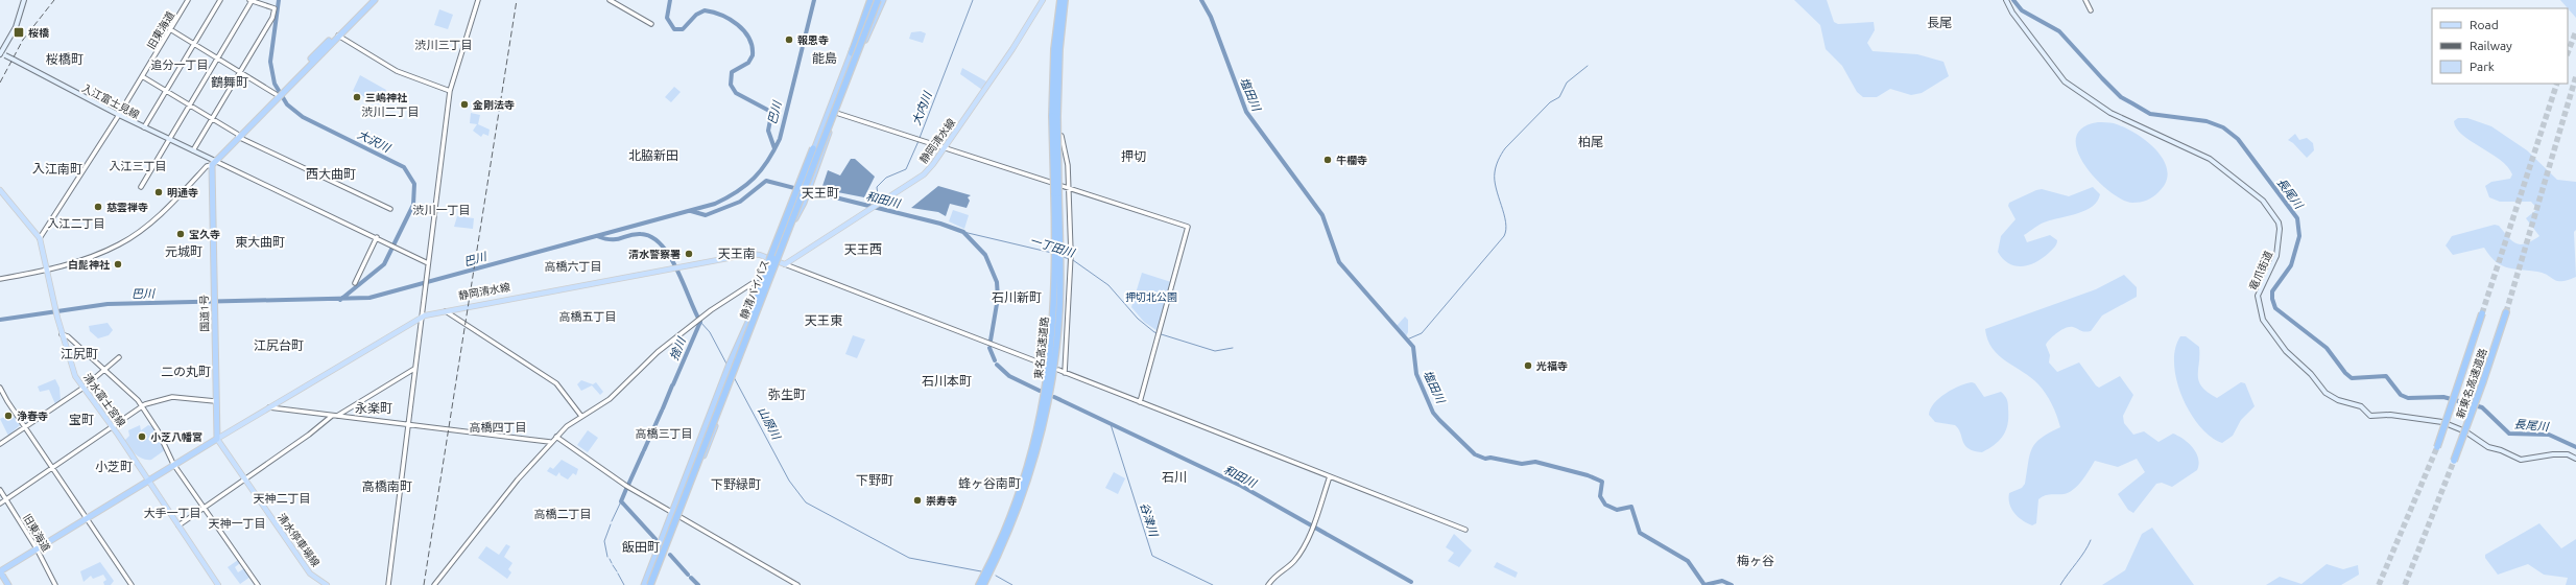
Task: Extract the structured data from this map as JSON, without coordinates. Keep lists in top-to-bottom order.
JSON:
{
  "streets": {
    "highway": [
      "静清バイパス",
      "国道1号",
      "東名高速道路",
      "新東名高速道路"
    ],
    "main road": [
      "入江富士見線",
      "静岡清水線",
      "竜爪街道",
      "清水富士宮線",
      "清水停車場線"
    ],
    "street": ["旧東海道"]
  },
  "crossings": [
    ["旧東海道", "入江富士見線"],
    ["旧東海道", "清水富士宮線"],
    ["入江富士見線", "国道1号"],
    ["静岡清水線", "国道1号"],
    ["静岡清水線", "清水停車場線"],
    ["国道1号", "清水停車場線"]
  ],
  "districts": [
    "長尾",
    "渋川三丁目",
    "能島",
    "桜橋町",
    "追分一丁目",
    "鶴舞町",
    "渋川二丁目",
    "柏尾",
    "北脇新田",
    "押切",
    "入江三丁目",
    "入江南町",
    "西大曲町",
    "天王町",
    "渋川一丁目",
    "入江二丁目",
    "東大曲町",
    "天王西",
    "元城町",
    "天王南",
    "高橋六丁目",
    "石川新町",
    "高橋五丁目",
    "天王東",
    "江尻台町",
    "江尻町",
    "二の丸町",
    "石川本町",
    "弥生町",
    "永楽町",
    "宝町",
    "高橋四丁目",
    "高橋三丁目",
    "小芝町",
    "石川",
    "下野町",
    "蜂ヶ谷南町",
    "下野緑町",
    "高橋南町",
    "天神二丁目",
    "大手一丁目",
    "高橋二丁目",
    "天神一丁目",
    "飯田町",
    "梅ヶ谷"
  ],
  "water": [
    "塩田川",
    "大内川",
    "巴川",
    "大沢川",
    "長尾川",
    "和田川",
    "一丁田川",
    "捨川",
    "山原川",
    "谷津川"
  ],
  "parks": ["押切北公園"],
  "places": {
    "transit": ["桜橋"],
    "other": [
      "報恩寺",
      "三嶋神社",
      "金剛法寺",
      "牛欄寺",
      "明通寺",
      "慈雲禅寺",
      "宝久寺",
      "清水警察署",
      "白髭神社",
      "光福寺",
      "浄春寺",
      "小芝八幡宮",
      "崇寿寺"
    ]
  },
  "legend": ["Road", "Railway", "Park"]
}
